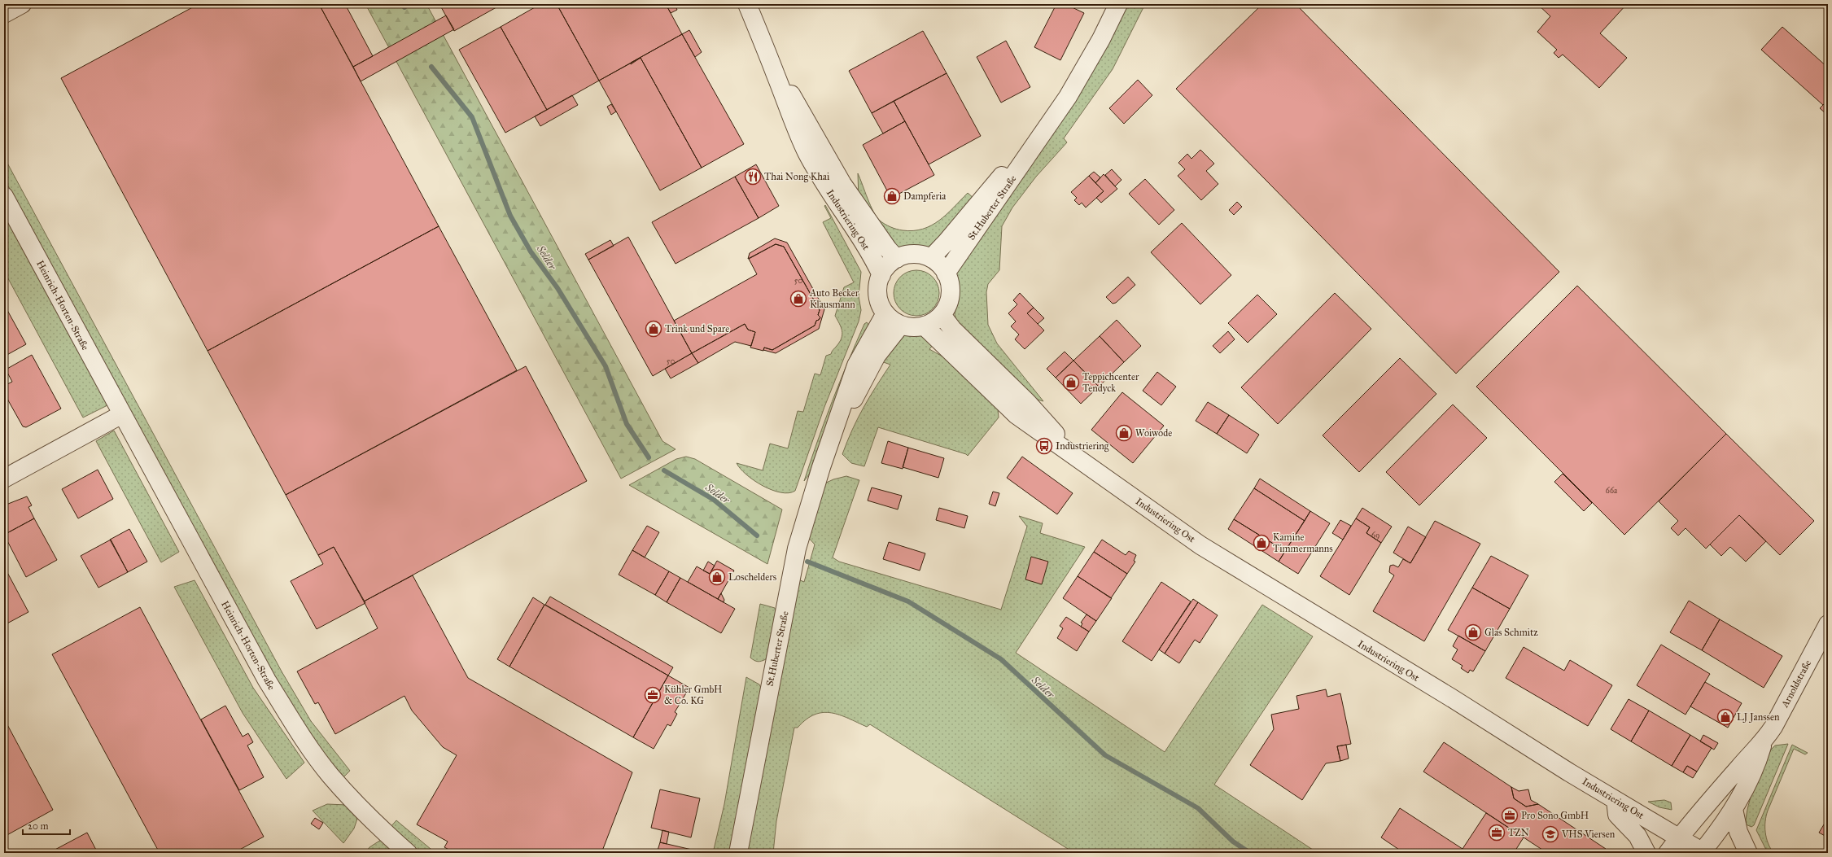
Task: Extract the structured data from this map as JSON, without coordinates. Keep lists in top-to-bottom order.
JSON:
{
  "streets": {
    "street": [
      "St.Huberter Straße",
      "Industriering Ost",
      "Heinrich-Horten-Straße",
      "Arnoldstraße"
    ]
  },
  "crossings": [
    ["St.Huberter Straße", "Industriering Ost"],
    ["Industriering Ost", "Arnoldstraße"]
  ],
  "water": ["Selder"],
  "places": {
    "restaurant": ["Thai Nong Khai"],
    "shop": [
      "Dampferia",
      "Auto Becker Klausmann",
      "Trink und Spare",
      "Teppichcenter Tendyck",
      "Woiwode",
      "Kamine Timmermanns",
      "Loschelders",
      "Glas Schmitz",
      "LJ Janssen"
    ],
    "bus stop": ["Industriering"],
    "office": ["Kühler GmbH & Co. KG", "Pro Sono GmbH", "TZN"],
    "school or university": ["VHS Viersen"]
  },
  "house_numbers": [
    "50",
    "50",
    "66a",
    "69"
  ],
  "scale_bar": "20 m"
}
